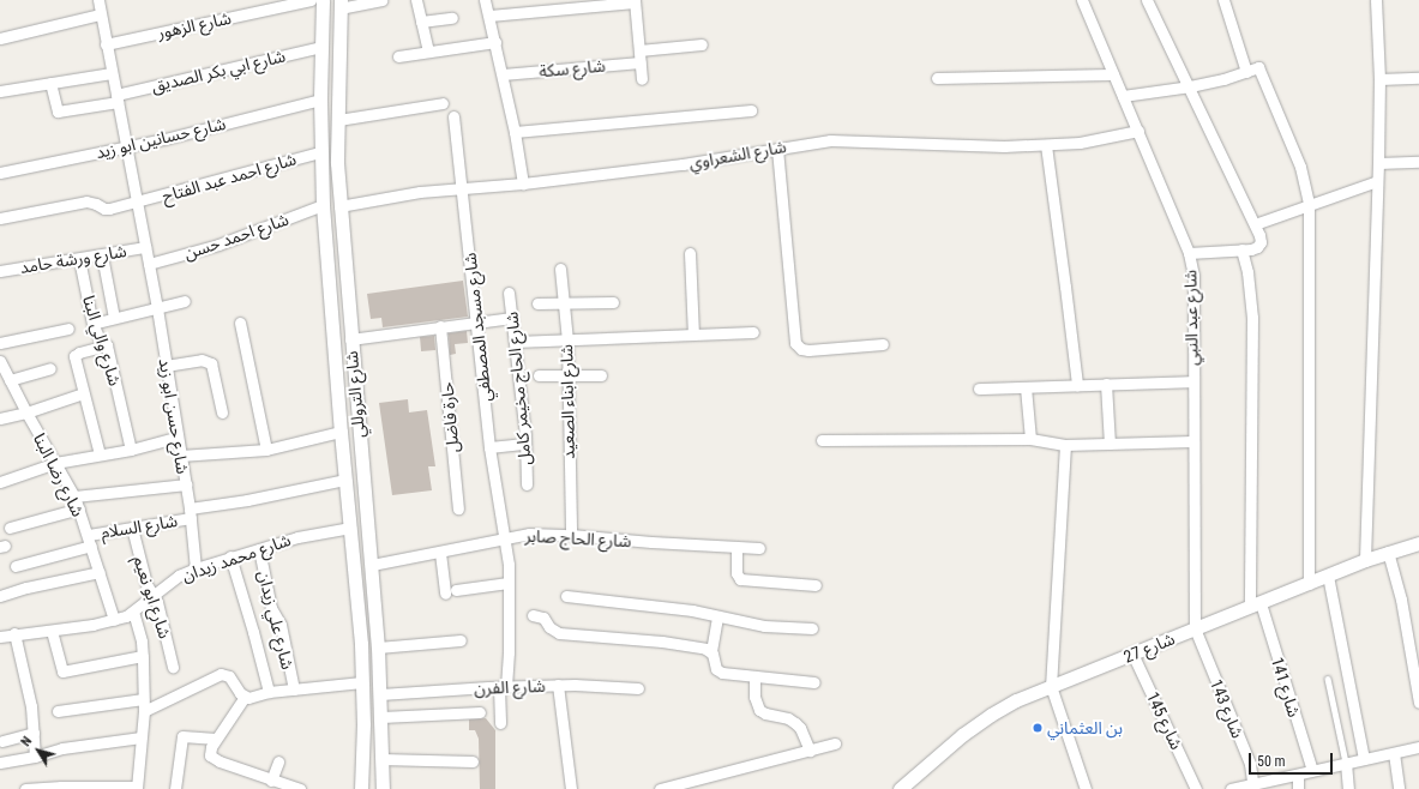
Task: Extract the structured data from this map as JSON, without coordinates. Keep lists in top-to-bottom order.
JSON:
{
  "streets": {
    "street": [
      "شارع الزهور",
      "شارع سكة",
      "شارع ابي بكر الصديق",
      "شارع حسانين ابو زيد",
      "شارع الشعراوي",
      "شارع احمد عبد الفتاح",
      "شارع احمد حسن",
      "شارع ورشة حامد",
      "شارع عبد النبي",
      "شارع مسجد المصطفي",
      "شارع والي البنا",
      "شارع الحاج مخيمر كامل",
      "شارع التروللي",
      "شارع ابناء الصعيد",
      "شارع حسن ابو زيد",
      "حارة فاضل",
      "شارع رضا البنا",
      "شارع السلام",
      "شارع الحاج صابر",
      "شارع محمد زيدان",
      "شارع ابو نعيم",
      "شارع علي زيدان",
      "شارع 27",
      "شارع الفرن",
      "شارع 141",
      "شارع 143",
      "شارع 145"
    ]
  },
  "crossings": [
    ["شارع الزهور", "شارع حسن ابو زيد"],
    ["شارع ابي بكر الصديق", "شارع التروللي"],
    ["شارع ابي بكر الصديق", "شارع حسن ابو زيد"],
    ["شارع حسانين ابو زيد", "شارع التروللي"],
    ["شارع حسانين ابو زيد", "شارع حسن ابو زيد"],
    ["شارع الشعراوي", "شارع عبد النبي"],
    ["شارع الشعراوي", "شارع مسجد المصطفي"],
    ["شارع الشعراوي", "شارع التروللي"],
    ["شارع احمد عبد الفتاح", "شارع التروللي"],
    ["شارع احمد عبد الفتاح", "شارع حسن ابو زيد"],
    ["شارع احمد حسن", "شارع التروللي"],
    ["شارع احمد حسن", "شارع حسن ابو زيد"],
    ["شارع ورشة حامد", "شارع والي البنا"],
    ["شارع ورشة حامد", "شارع حسن ابو زيد"],
    ["شارع عبد النبي", "شارع 27"],
    ["شارع عبد النبي", "شارع 143"],
    ["شارع مسجد المصطفي", "شارع الحاج صابر"],
    ["شارع مسجد المصطفي", "شارع الفرن"],
    ["شارع التروللي", "شارع السلام"],
    ["شارع التروللي", "شارع الحاج صابر"],
    ["شارع التروللي", "شارع محمد زيدان"],
    ["شارع التروللي", "شارع الفرن"],
    ["شارع ابناء الصعيد", "شارع الحاج صابر"],
    ["شارع حسن ابو زيد", "شارع السلام"],
    ["شارع حسن ابو زيد", "شارع محمد زيدان"],
    ["شارع رضا البنا", "شارع السلام"],
    ["شارع رضا البنا", "شارع محمد زيدان"],
    ["شارع السلام", "شارع ابو نعيم"],
    ["شارع محمد زيدان", "شارع ابو نعيم"],
    ["شارع محمد زيدان", "شارع علي زيدان"],
    ["شارع 27", "شارع 141"],
    ["شارع 27", "شارع 143"],
    ["شارع 27", "شارع 145"]
  ],
  "places": ["بن العثماني"],
  "scale_bar": "50 m",
  "north": "top left"
}
